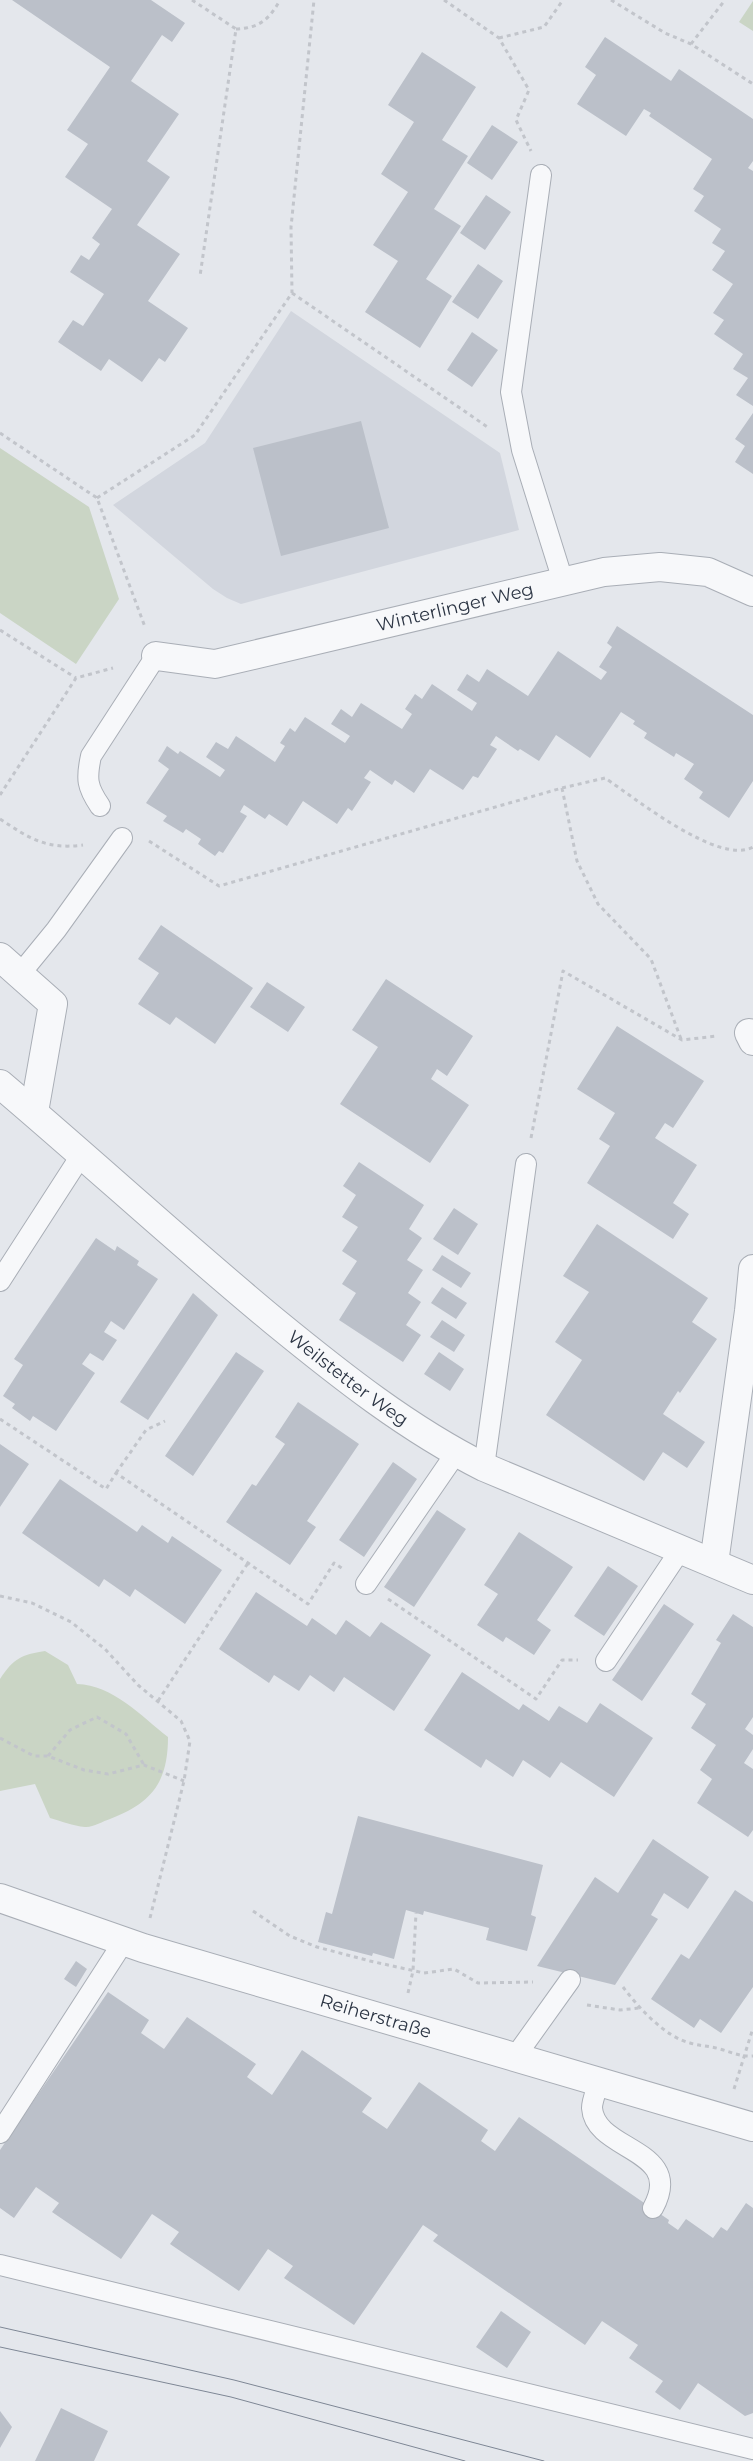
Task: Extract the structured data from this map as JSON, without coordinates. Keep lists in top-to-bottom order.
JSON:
{
  "streets": {
    "street": ["Winterlinger Weg", "Weilstetter Weg", "Reiherstraße"]
  }
}
